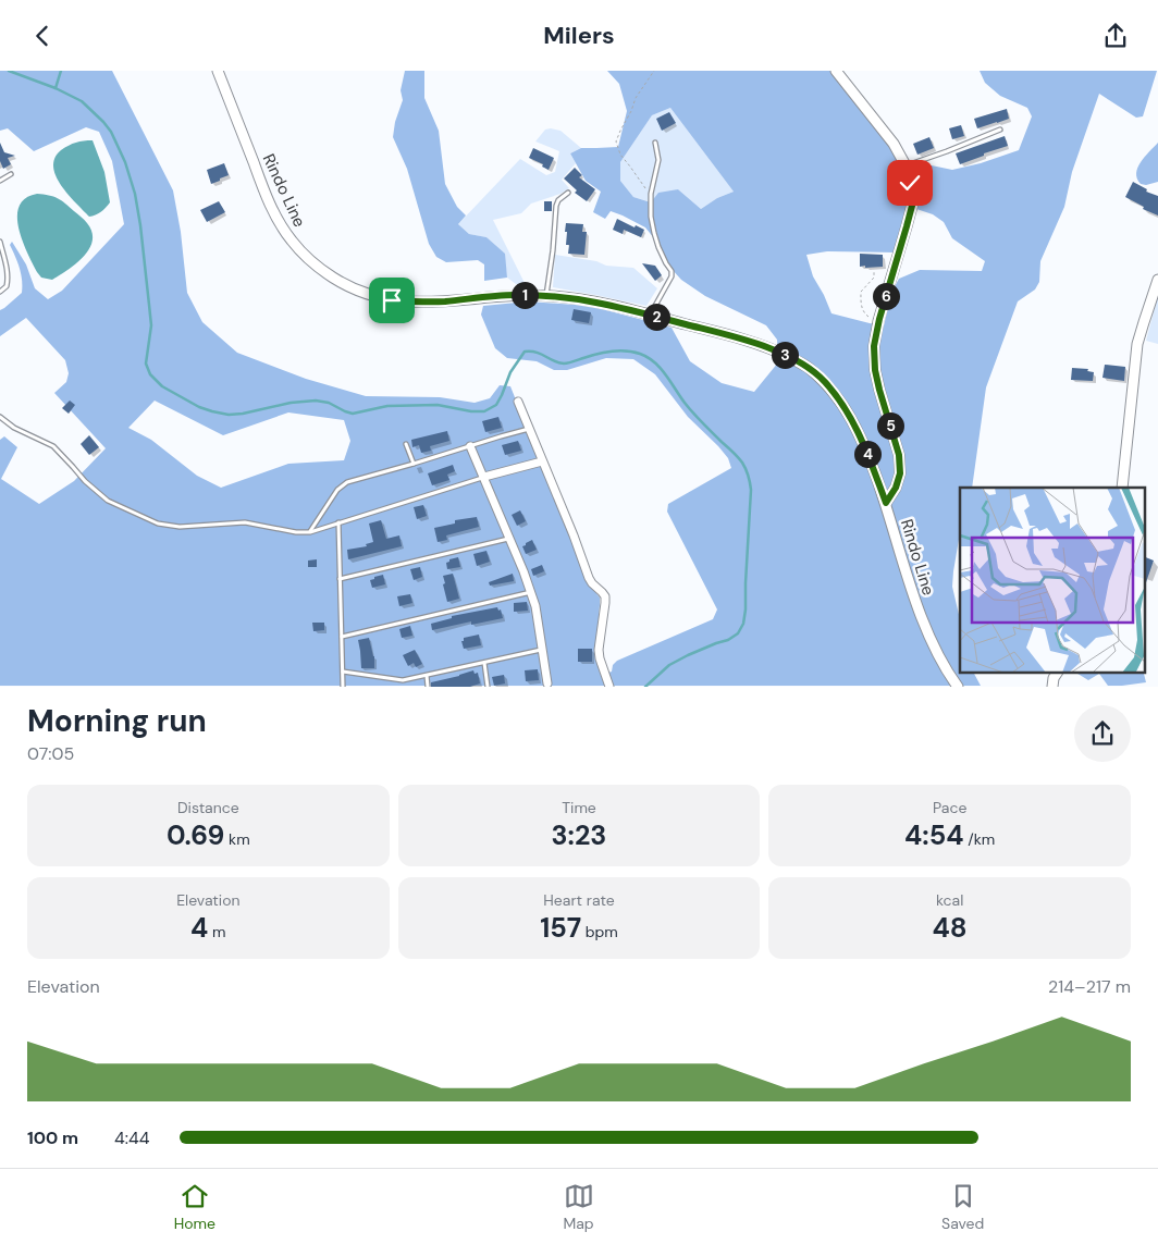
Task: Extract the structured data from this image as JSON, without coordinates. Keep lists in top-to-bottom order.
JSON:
{
  "streets": {
    "street": ["Rindo Line"]
  },
  "page": {
    "header": "Milers",
    "pins": [
      "1",
      "6",
      "2",
      "3",
      "5",
      "4"
    ],
    "heading": ["Morning run", "07:05"],
    "stats": [
      ["Distance", "0.69 km"],
      ["Time", "3:23"],
      ["Pace", "4:54 /km"],
      ["Elevation", "4 m"],
      ["Heart rate", "157 bpm"],
      ["kcal", "48"]
    ],
    "chart": ["Elevation", "214–217 m"],
    "list": [
      {
        "name": "100 m",
        "note": "4:44"
      }
    ],
    "tabs": ["Home", "Map", "Saved"]
  }
}
